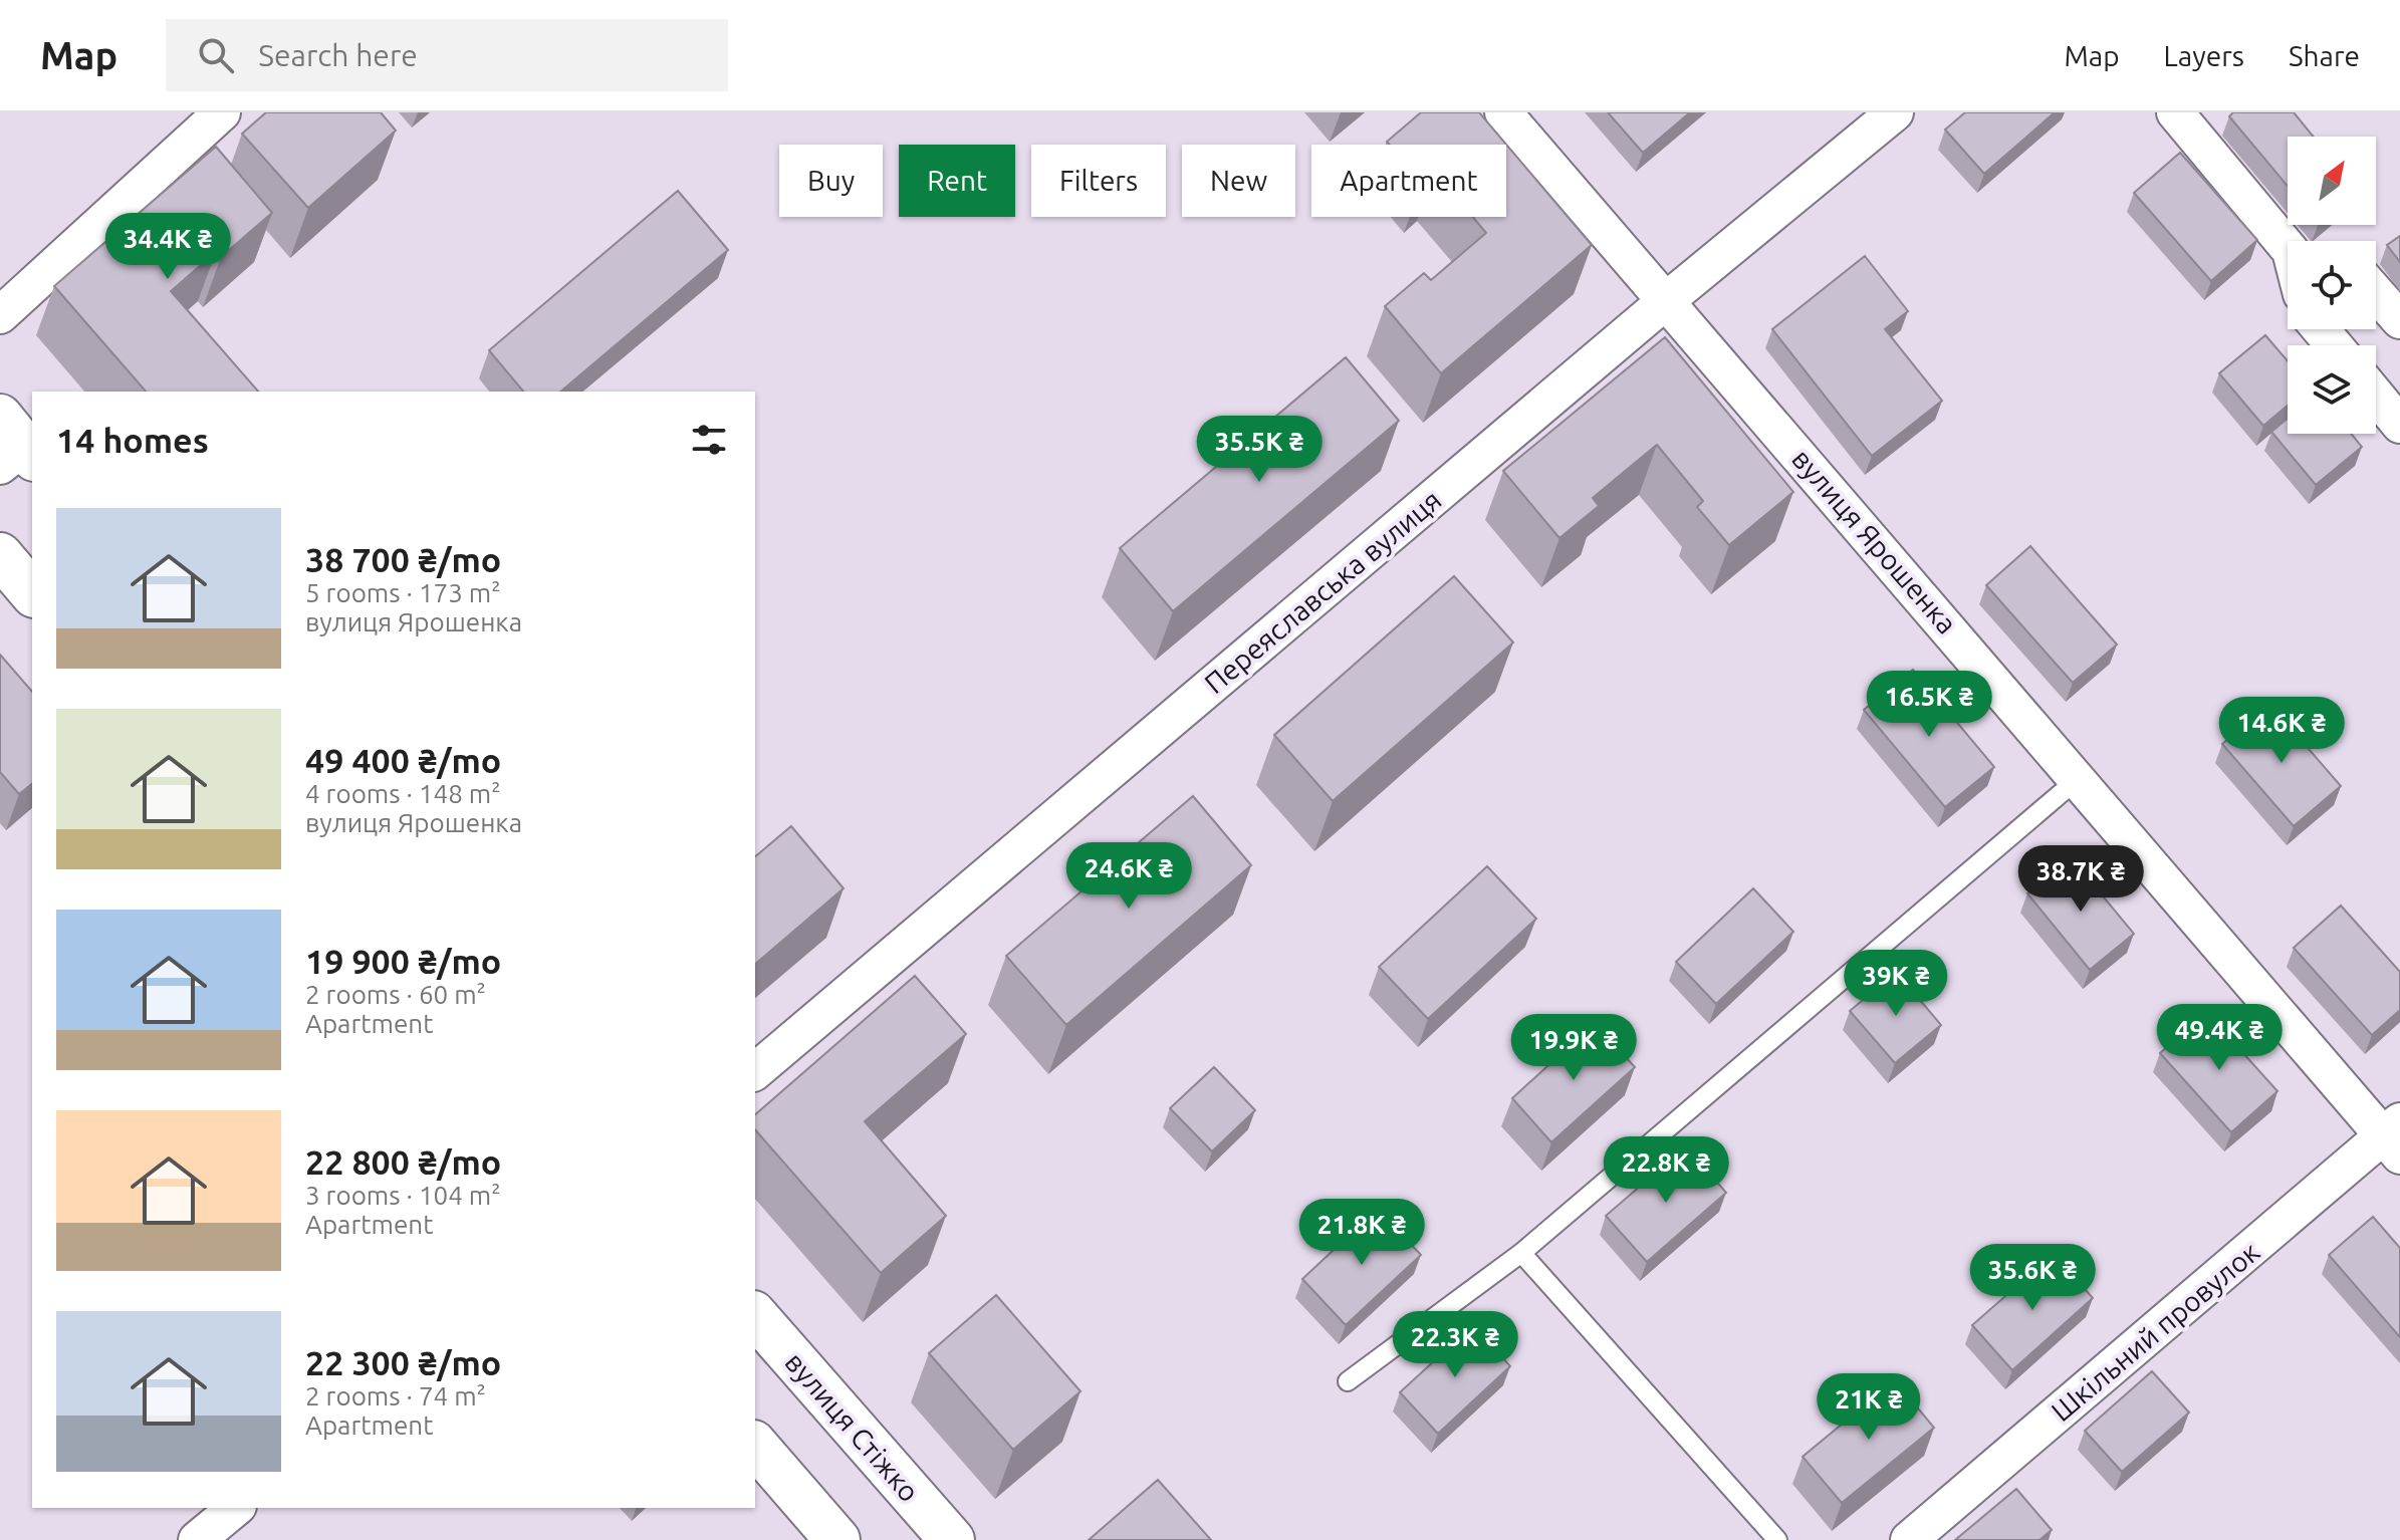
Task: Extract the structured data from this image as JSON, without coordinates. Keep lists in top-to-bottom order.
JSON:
{
  "streets": {
    "street": [
      "вулиця Ярошенка",
      "Переяславська вулиця",
      "Шкільний провулок",
      "вулиця Стіжко"
    ]
  },
  "crossings": [
    ["вулиця Ярошенка", "Переяславська вулиця"],
    ["вулиця Ярошенка", "Шкільний провулок"]
  ],
  "north": "top right",
  "page": {
    "header": "Map",
    "search": "Search here",
    "nav": ["Map", "Layers", "Share"],
    "chip": [
      "Buy",
      "Rent",
      "Filters",
      "New",
      "Apartment"
    ],
    "price": [
      "34.4K ₴",
      "35.5K ₴",
      "16.5K ₴",
      "14.6K ₴",
      "24.6K ₴",
      "38.7K ₴",
      "39K ₴",
      "49.4K ₴",
      "19.9K ₴",
      "22.8K ₴",
      "21.8K ₴",
      "35.6K ₴",
      "22.3K ₴",
      "21K ₴"
    ],
    "heading": "14 homes",
    "list": [
      {
        "name": "38 700 ₴/mo",
        "note": "5 rooms · 173 m² · вулиця Ярошенка"
      },
      {
        "name": "49 400 ₴/mo",
        "note": "4 rooms · 148 m² · вулиця Ярошенка"
      },
      {
        "name": "19 900 ₴/mo",
        "note": "2 rooms · 60 m² · Apartment"
      },
      {
        "name": "22 800 ₴/mo",
        "note": "3 rooms · 104 m² · Apartment"
      },
      {
        "name": "22 300 ₴/mo",
        "note": "2 rooms · 74 m² · Apartment"
      }
    ]
  }
}
